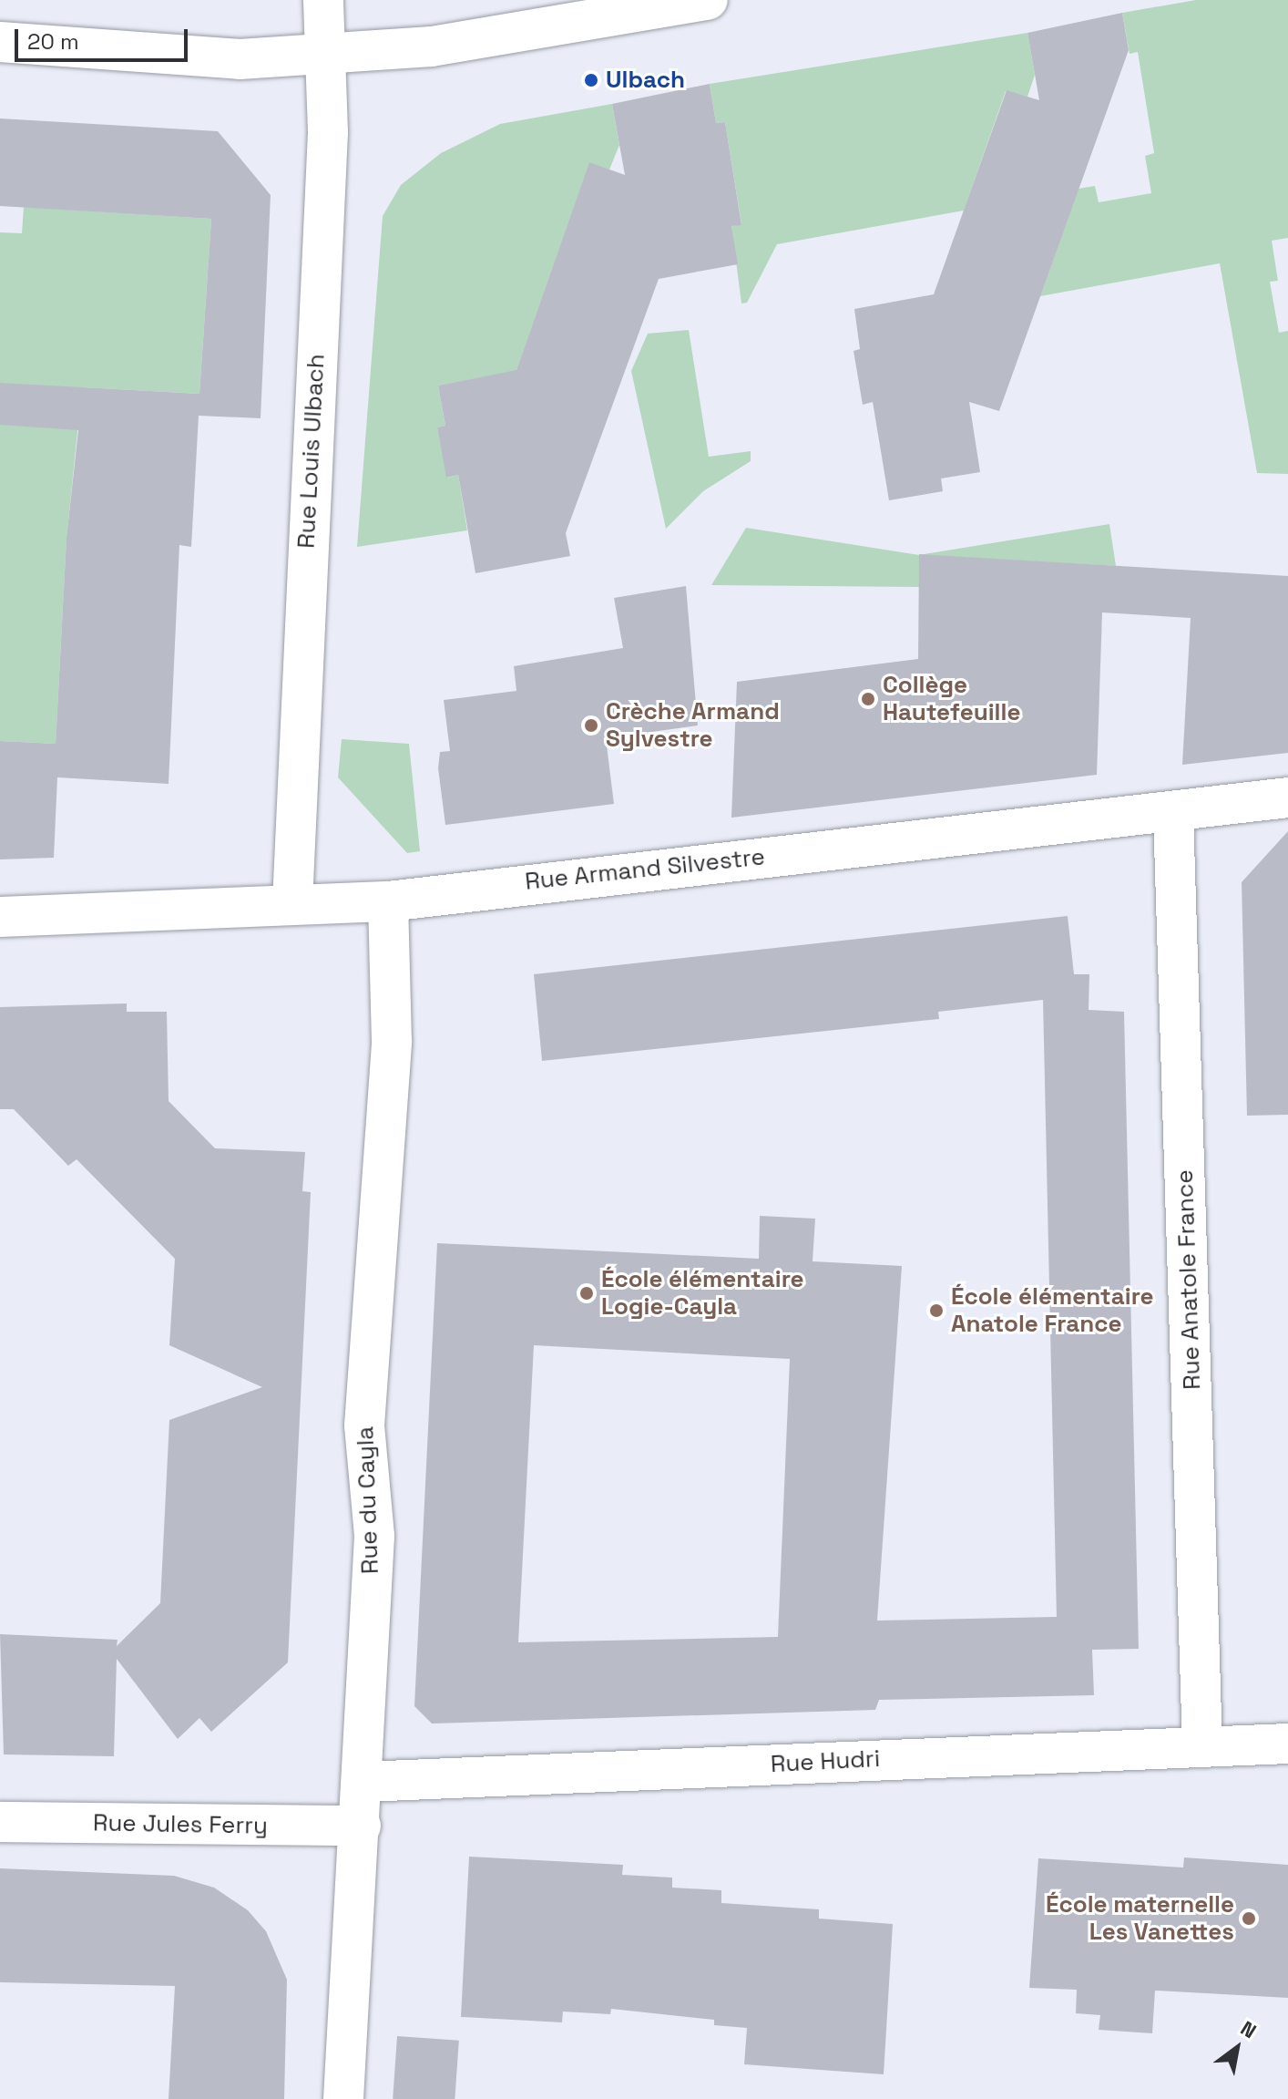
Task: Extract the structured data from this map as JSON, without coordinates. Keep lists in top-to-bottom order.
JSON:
{
  "streets": {
    "street": [
      "Rue Louis Ulbach",
      "Rue Armand Silvestre",
      "Rue Anatole France",
      "Rue du Cayla",
      "Rue Hudri",
      "Rue Jules Ferry"
    ]
  },
  "crossings": [
    ["Rue Louis Ulbach", "Rue Armand Silvestre"],
    ["Rue Armand Silvestre", "Rue Anatole France"],
    ["Rue Armand Silvestre", "Rue du Cayla"],
    ["Rue Anatole France", "Rue Hudri"],
    ["Rue du Cayla", "Rue Hudri"],
    ["Rue du Cayla", "Rue Jules Ferry"]
  ],
  "places": [
    "Ulbach",
    "Collège Hautefeuille",
    "Crèche Armand Sylvestre",
    "École élémentaire Logie-Cayla",
    "École élémentaire Anatole France",
    "École maternelle Les Vanettes"
  ],
  "scale_bar": "20 m",
  "north": "top right"
}
